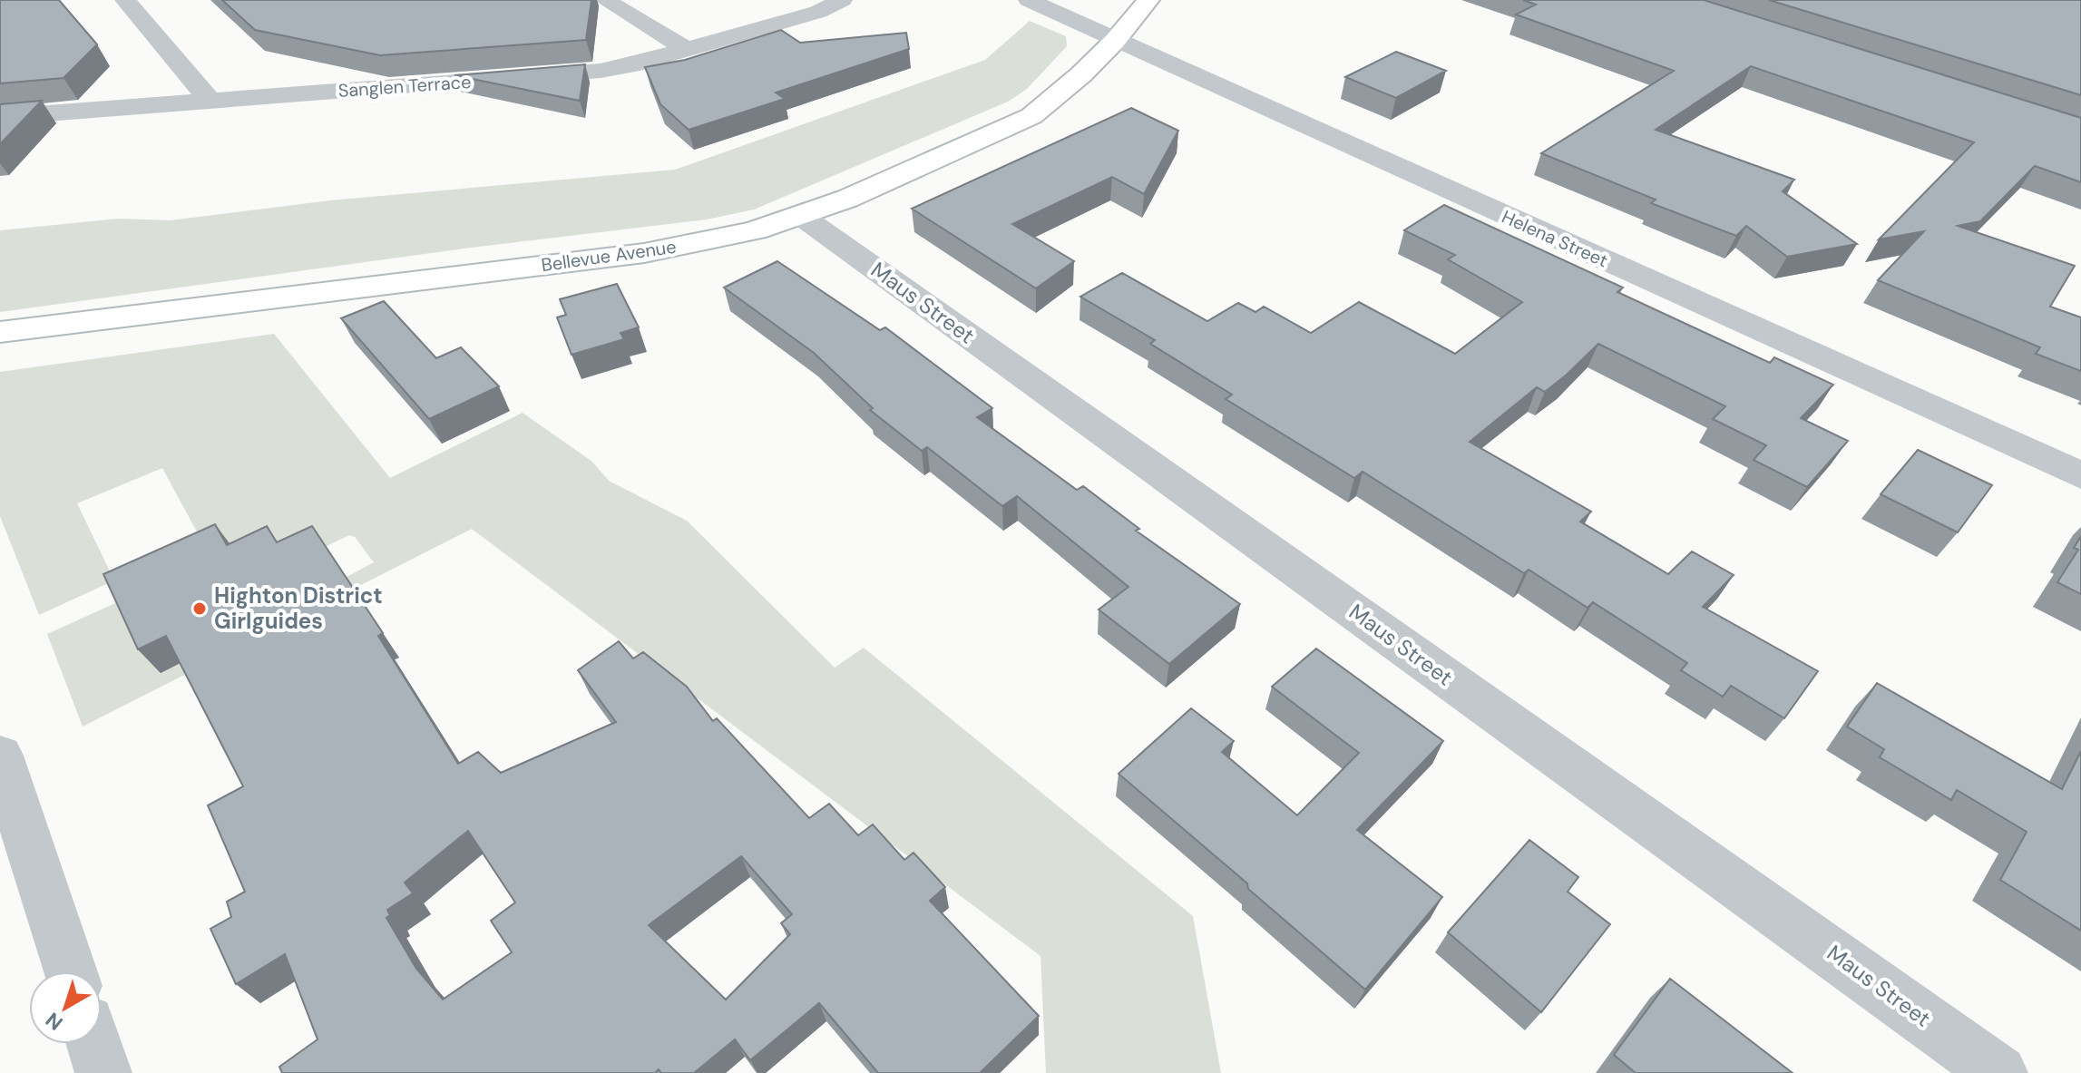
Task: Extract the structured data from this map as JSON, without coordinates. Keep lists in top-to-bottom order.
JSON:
{
  "streets": {
    "street": [
      "Sanglen Terrace",
      "Helena Street",
      "Bellevue Avenue",
      "Maus Street"
    ]
  },
  "crossings": [
    ["Helena Street", "Bellevue Avenue"],
    ["Bellevue Avenue", "Maus Street"]
  ],
  "places": ["Highton District Girlguides"],
  "north": "bottom left"
}
